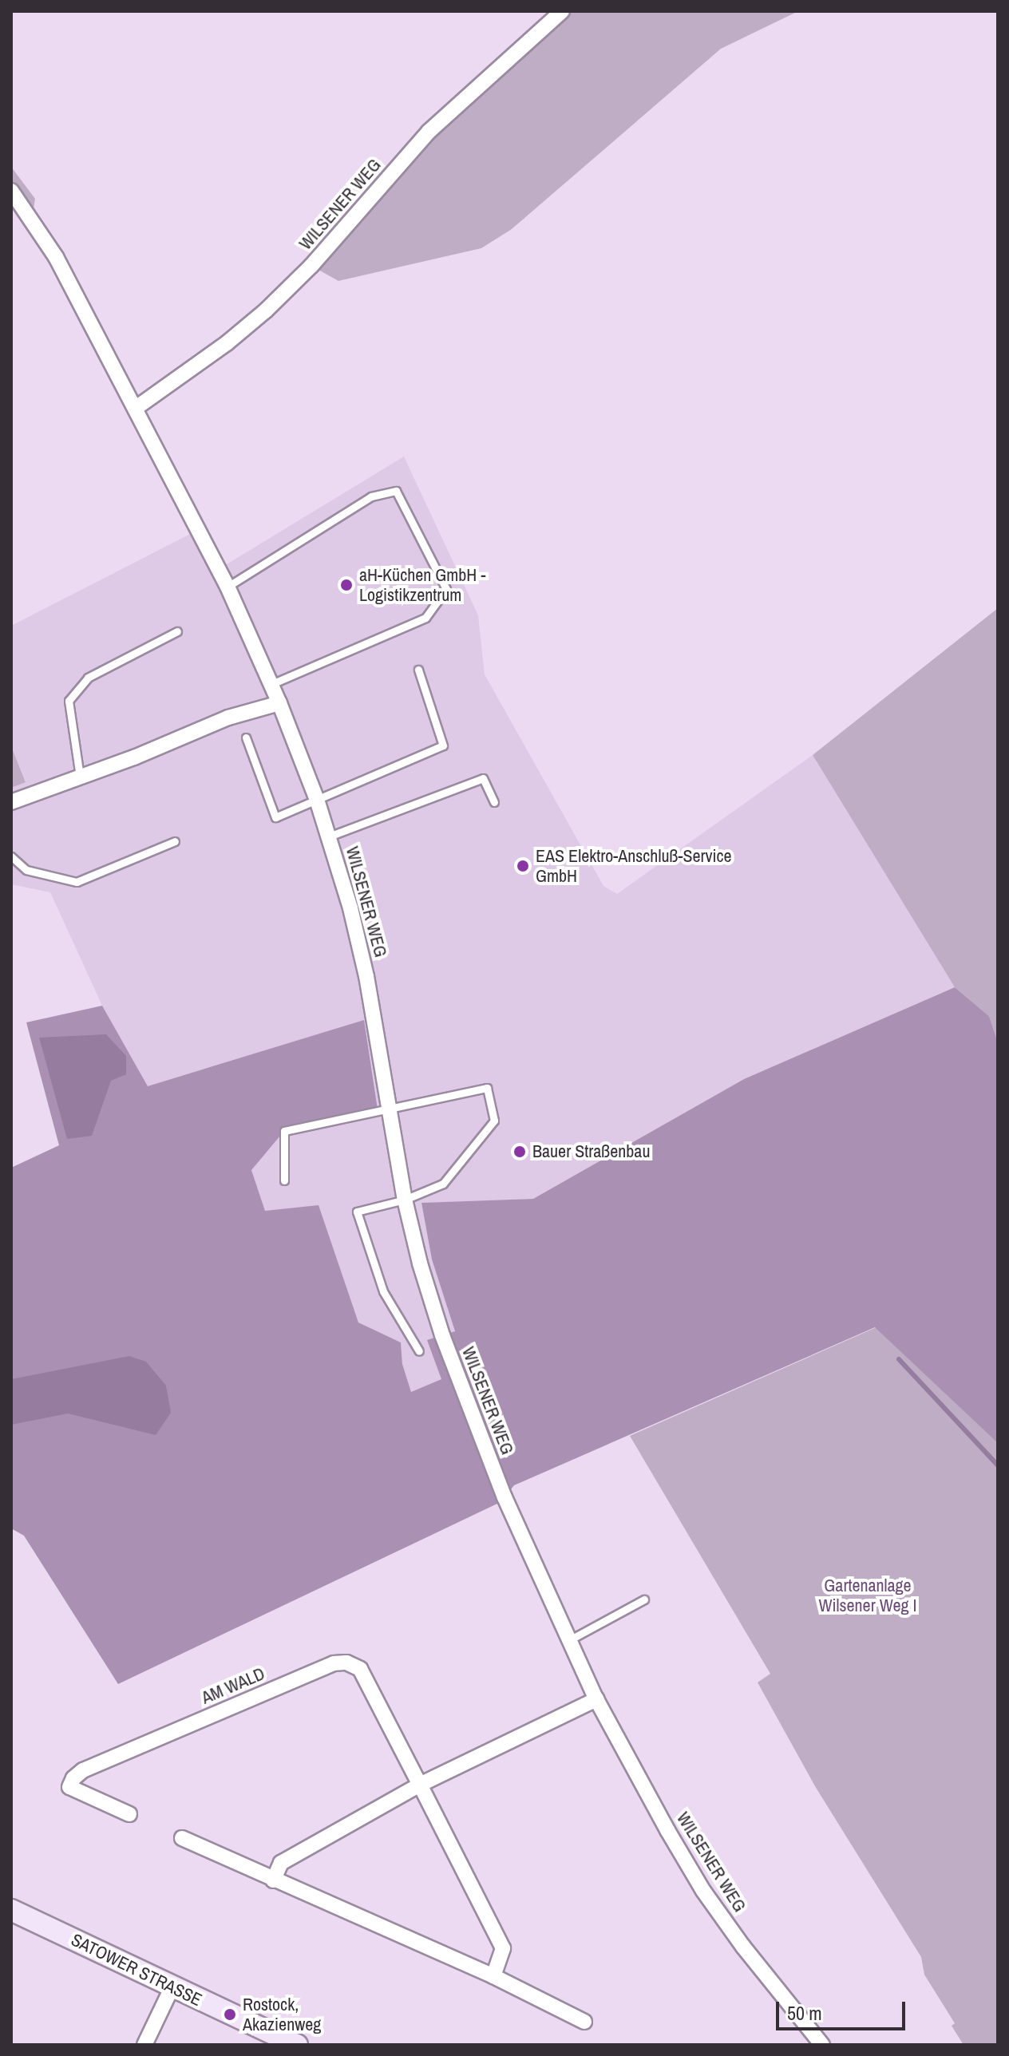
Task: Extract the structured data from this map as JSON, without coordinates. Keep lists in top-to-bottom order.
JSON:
{
  "streets": {
    "main road": ["SATOWER STRASSE"],
    "street": ["WILSENER WEG", "AM WALD"]
  },
  "parks": ["Gartenanlage Wilsener Weg I"],
  "places": [
    "aH-Küchen GmbH - Logistikzentrum",
    "EAS Elektro-Anschluß-Service GmbH",
    "Bauer Straßenbau",
    "Rostock, Akazienweg"
  ],
  "scale_bar": "50 m"
}
